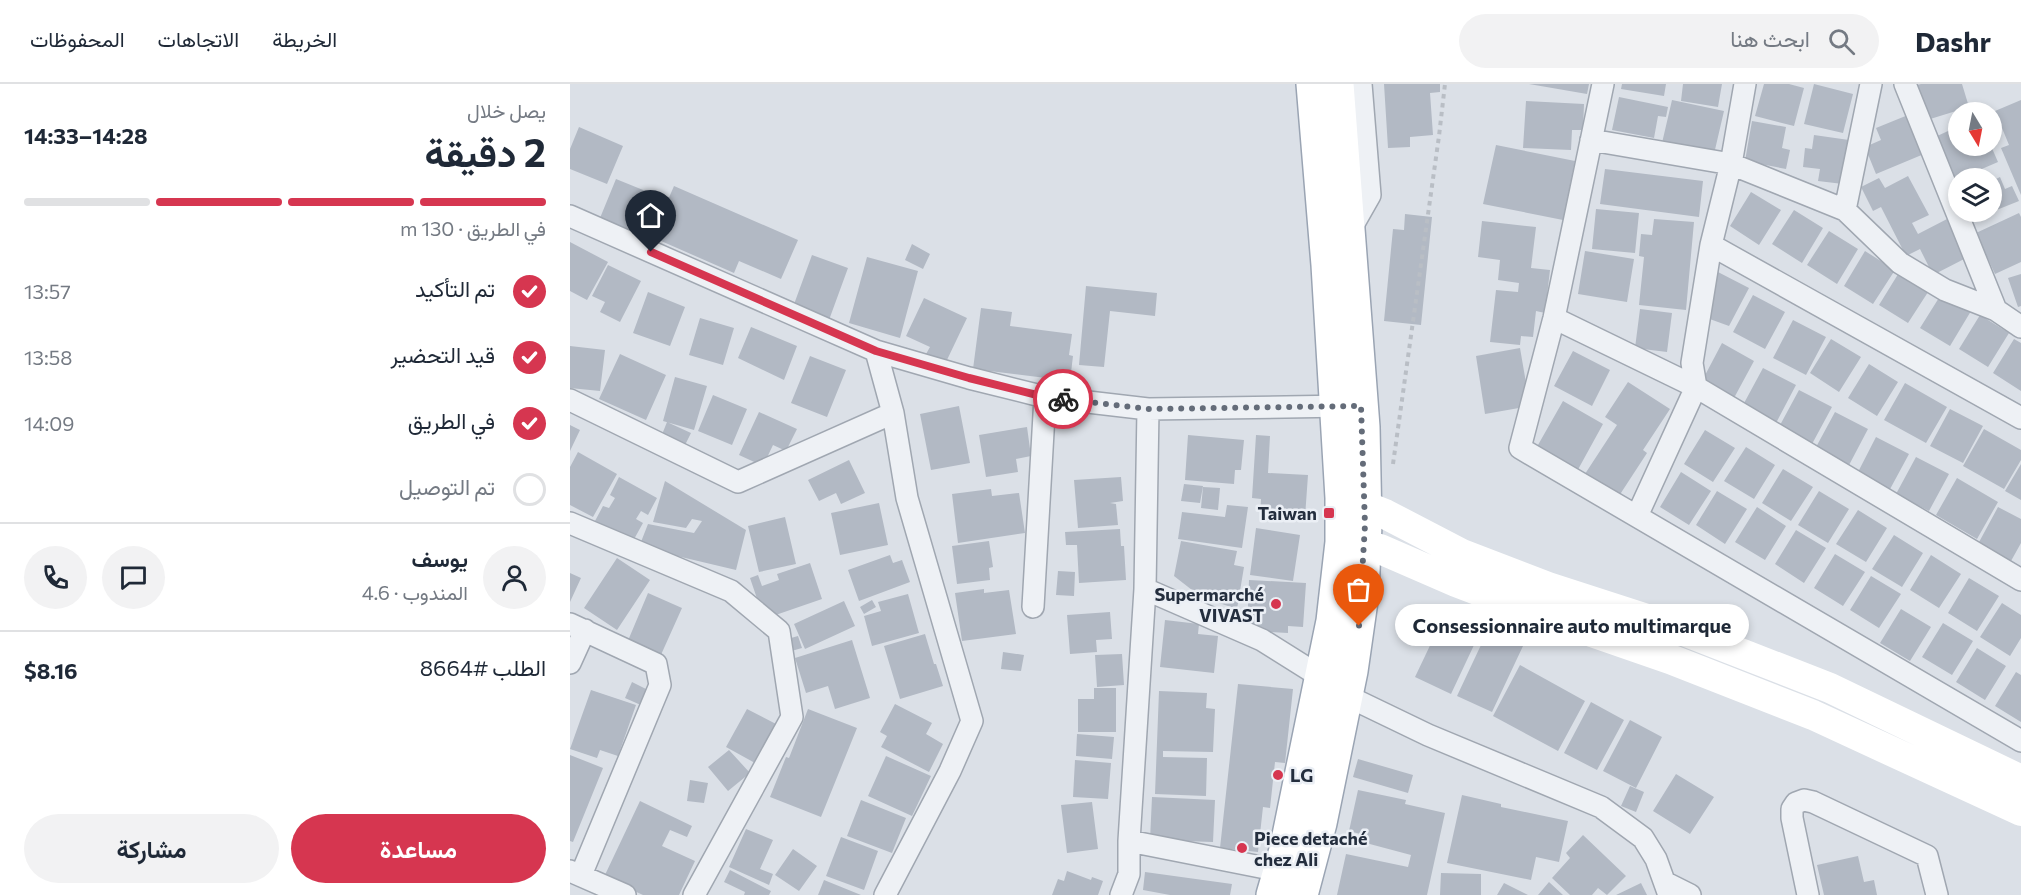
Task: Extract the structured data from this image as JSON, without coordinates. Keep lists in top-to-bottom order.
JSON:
{
  "places": {
    "transit": ["Taiwan"],
    "other": [
      "Supermarché VIVAST",
      "Consessionnaire auto multimarque",
      "LG",
      "Piece detaché chez Ali"
    ]
  },
  "north": "bottom",
  "page": {
    "header": "Dashr",
    "search": "ابحث هنا",
    "nav": ["الخريطة", "الاتجاهات", "المحفوظات"],
    "heading": ["2 دقيقة", "يصل خلال", "14:28–14:33"],
    "panel": [
      "يوسف",
      "المندوب · 4.6",
      "الطلب #8664",
      "$8.16"
    ],
    "bar": "في الطريق · 130 m",
    "list": [
      ["تم التأكيد", "13:57"],
      ["قيد التحضير", "13:58"],
      ["في الطريق", "14:09"],
      "تم التوصيل"
    ],
    "bubble": "Consessionnaire auto multimarque",
    "buttons": ["مساعدة", "مشاركة"]
  }
}
